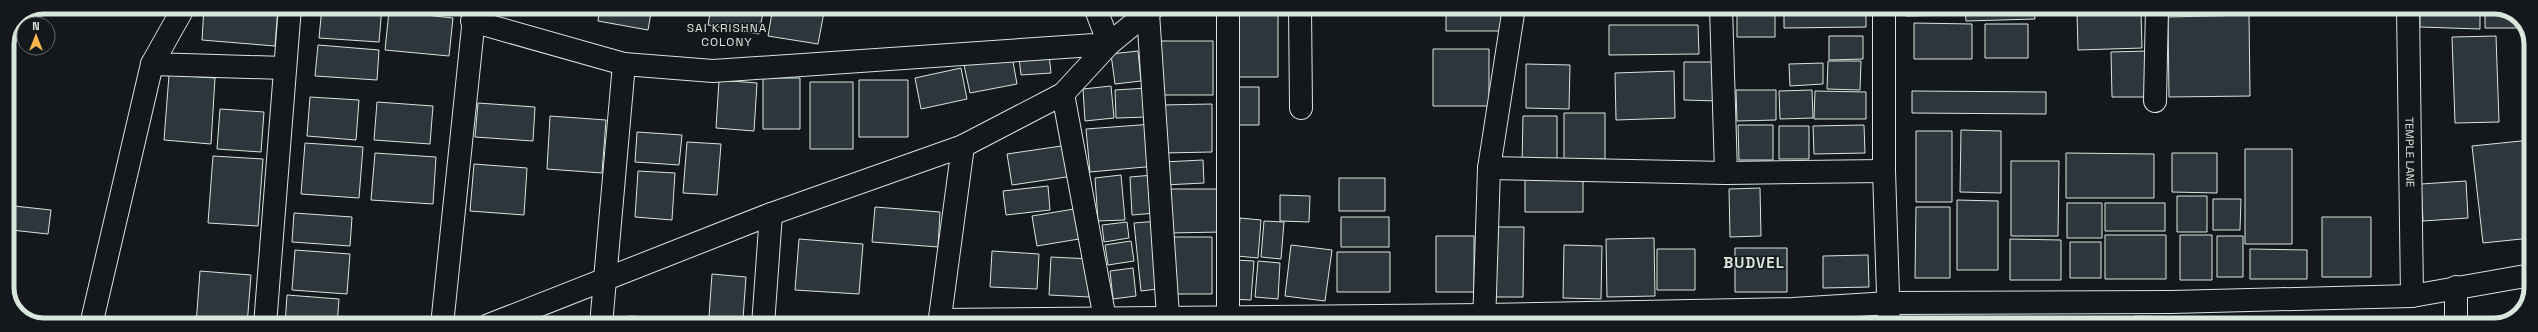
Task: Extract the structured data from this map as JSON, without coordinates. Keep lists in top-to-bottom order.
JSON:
{
  "streets": {
    "street": ["TEMPLE LANE"]
  },
  "districts": ["SAI KRISHNA COLONY", "BUDVEL"],
  "north": "top"
}
